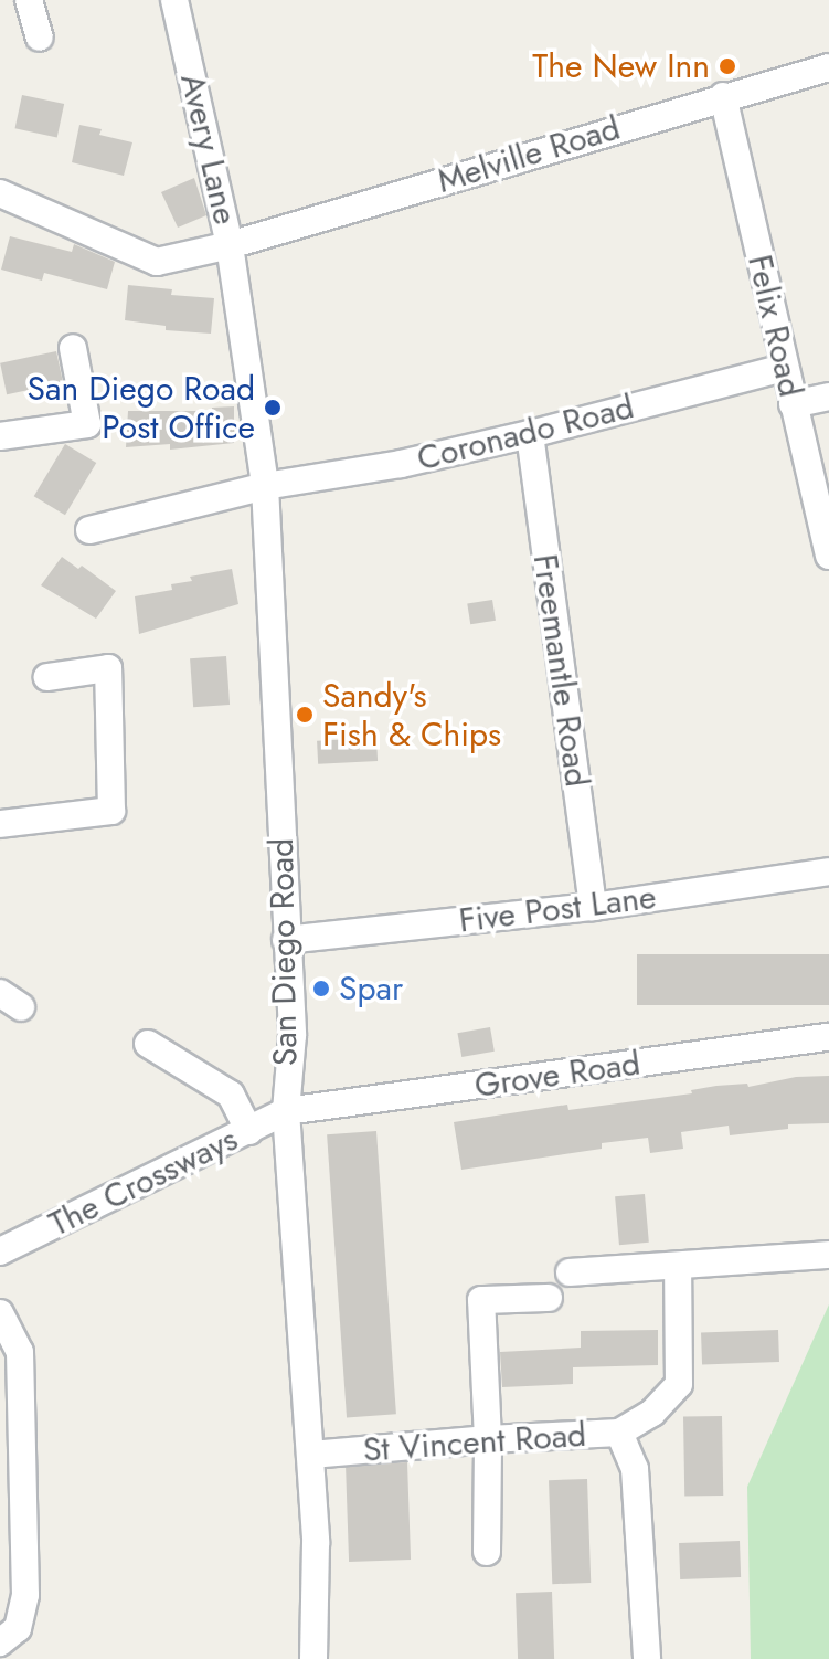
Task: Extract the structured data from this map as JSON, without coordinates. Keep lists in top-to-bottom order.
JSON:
{
  "streets": {
    "street": [
      "Avery Lane",
      "Melville Road",
      "Felix Road",
      "Coronado Road",
      "Freemantle Road",
      "Five Post Lane",
      "San Diego Road",
      "Grove Road",
      "The Crossways",
      "St Vincent Road"
    ]
  },
  "crossings": [
    ["Avery Lane", "Melville Road"],
    ["Avery Lane", "San Diego Road"],
    ["Melville Road", "Felix Road"],
    ["Felix Road", "Coronado Road"],
    ["Coronado Road", "Freemantle Road"],
    ["Coronado Road", "San Diego Road"],
    ["Freemantle Road", "Five Post Lane"],
    ["Five Post Lane", "San Diego Road"],
    ["San Diego Road", "Grove Road"],
    ["San Diego Road", "The Crossways"],
    ["San Diego Road", "St Vincent Road"],
    ["Grove Road", "The Crossways"]
  ],
  "places": [
    "The New Inn",
    "San Diego Road Post Office",
    "Sandy's Fish & Chips",
    "Spar"
  ]
}
